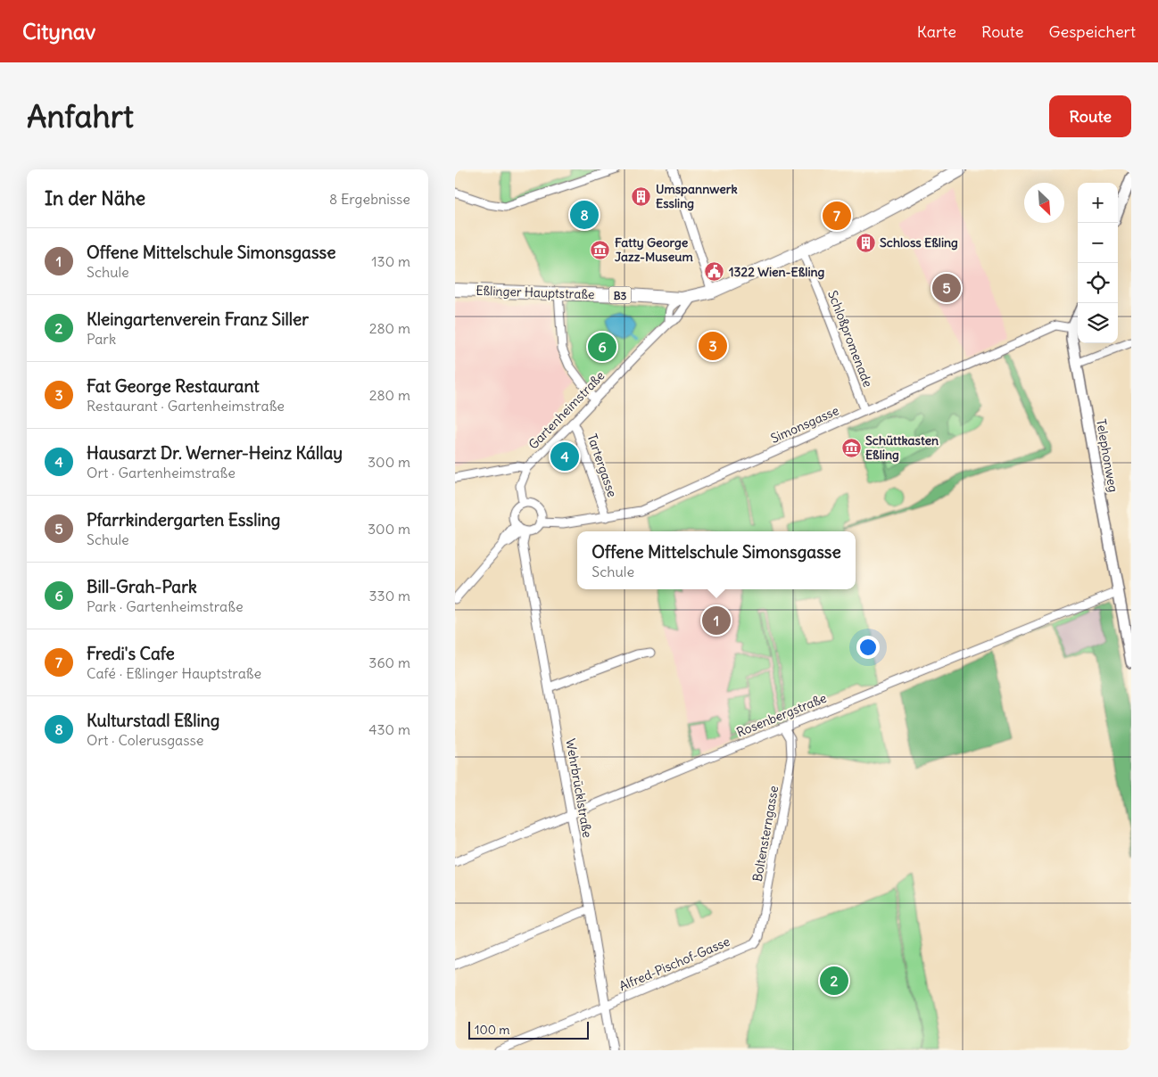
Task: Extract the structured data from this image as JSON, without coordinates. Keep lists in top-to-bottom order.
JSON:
{
  "streets": {
    "main road": ["Eßlinger Hauptstraße", "B3"],
    "street": [
      "Schloßpromenade",
      "Gartenheimstraße",
      "Simonsgasse",
      "Telephonweg",
      "Tartergasse",
      "Rosenbergstraße",
      "Wehrbrücklstraße",
      "Boltensterngasse",
      "Alfred-Pischof-Gasse"
    ]
  },
  "crossings": [
    ["Eßlinger Hauptstraße", "Schloßpromenade"],
    ["Eßlinger Hauptstraße", "Gartenheimstraße"],
    ["Schloßpromenade", "Simonsgasse"],
    ["Gartenheimstraße", "Simonsgasse"],
    ["Gartenheimstraße", "Tartergasse"],
    ["Gartenheimstraße", "Wehrbrücklstraße"],
    ["Simonsgasse", "Telephonweg"],
    ["Simonsgasse", "Tartergasse"],
    ["Simonsgasse", "Wehrbrücklstraße"],
    ["Telephonweg", "Rosenbergstraße"],
    ["Rosenbergstraße", "Wehrbrücklstraße"],
    ["Rosenbergstraße", "Boltensterngasse"],
    ["Wehrbrücklstraße", "Alfred-Pischof-Gasse"],
    ["Boltensterngasse", "Alfred-Pischof-Gasse"]
  ],
  "places": {
    "building": ["Umspannwerk Essling", "Schloss Eßling"],
    "museum": ["Fatty George Jazz-Museum", "Schüttkasten Eßling"],
    "public building": ["1322 Wien-Eßling"]
  },
  "scale_bar": "100 m",
  "north": "bottom right",
  "page": {
    "header": "Citynav",
    "nav": ["Karte", "Route", "Gespeichert"],
    "buttons": "Route",
    "title": "Anfahrt",
    "heading": ["In der Nähe", "8 Ergebnisse"],
    "map_buttons": ["+", "−"],
    "pins": [
      "8",
      "7",
      "5",
      "3",
      "6",
      "4",
      "1",
      "2"
    ],
    "list": [
      {
        "mark": "1",
        "name": "Offene Mittelschule Simonsgasse",
        "note": "Schule",
        "value": "130 m"
      },
      {
        "mark": "2",
        "name": "Kleingartenverein Franz Siller",
        "note": "Park",
        "value": "280 m"
      },
      {
        "mark": "3",
        "name": "Fat George Restaurant",
        "note": "Restaurant · Gartenheimstraße",
        "value": "280 m"
      },
      {
        "mark": "4",
        "name": "Hausarzt Dr. Werner-Heinz Kállay",
        "note": "Ort · Gartenheimstraße",
        "value": "300 m"
      },
      {
        "mark": "5",
        "name": "Pfarrkindergarten Essling",
        "note": "Schule",
        "value": "300 m"
      },
      {
        "mark": "6",
        "name": "Bill-Grah-Park",
        "note": "Park · Gartenheimstraße",
        "value": "330 m"
      },
      {
        "mark": "7",
        "name": "Fredi's Cafe",
        "note": "Café · Eßlinger Hauptstraße",
        "value": "360 m"
      },
      {
        "mark": "8",
        "name": "Kulturstadl Eßling",
        "note": "Ort · Colerusgasse",
        "value": "430 m"
      }
    ],
    "popup": ["Offene Mittelschule Simonsgasse", "Schule"],
    "scale": "100 m"
  }
}
